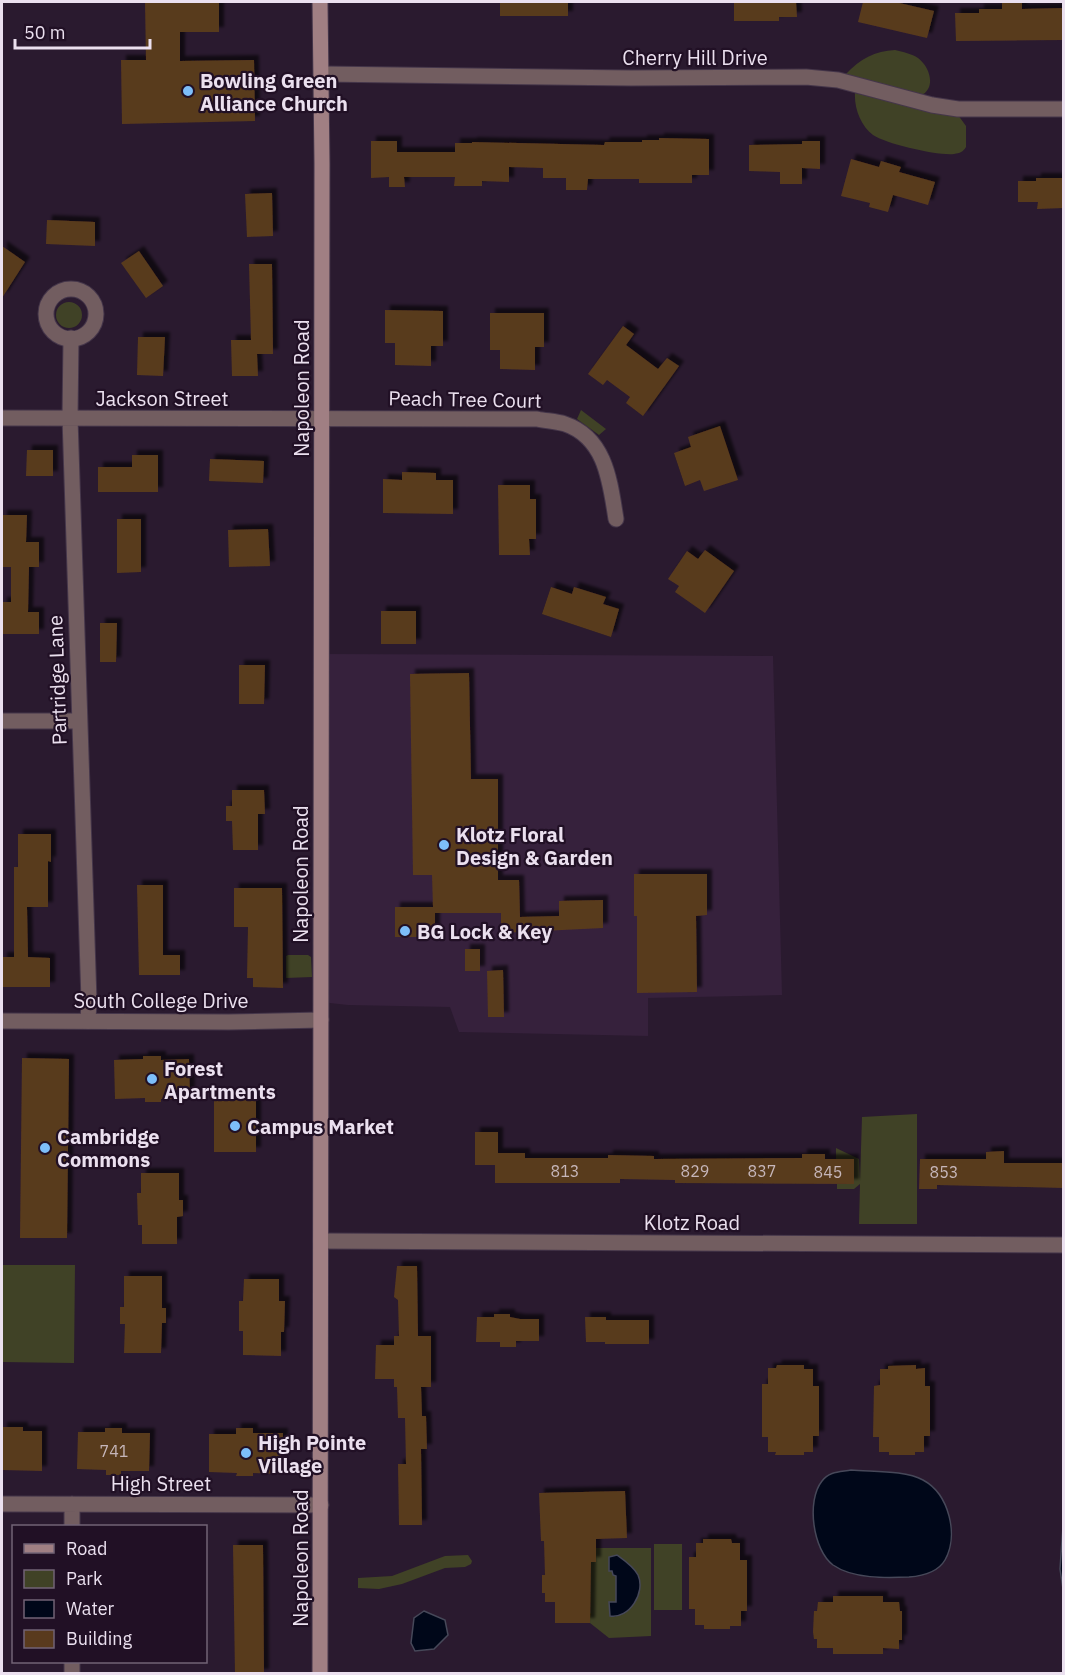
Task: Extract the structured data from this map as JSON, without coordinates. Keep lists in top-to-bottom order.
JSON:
{
  "streets": {
    "main road": ["Napoleon Road"],
    "street": [
      "Cherry Hill Drive",
      "Jackson Street",
      "Peach Tree Court",
      "Partridge Lane",
      "South College Drive",
      "Klotz Road",
      "High Street"
    ]
  },
  "crossings": [
    ["Cherry Hill Drive", "Napoleon Road"],
    ["Napoleon Road", "Jackson Street"],
    ["Napoleon Road", "Peach Tree Court"],
    ["Napoleon Road", "South College Drive"],
    ["Napoleon Road", "Klotz Road"],
    ["Napoleon Road", "High Street"],
    ["Jackson Street", "Peach Tree Court"],
    ["Jackson Street", "Partridge Lane"],
    ["Partridge Lane", "South College Drive"]
  ],
  "places": [
    "Bowling Green Alliance Church",
    "Klotz Floral Design & Garden",
    "BG Lock & Key",
    "Forest Apartments",
    "Campus Market",
    "Cambridge Commons",
    "High Pointe Village"
  ],
  "house_numbers": [
    "813",
    "829",
    "837",
    "845",
    "853",
    "741"
  ],
  "legend": [
    "Road",
    "Park",
    "Water",
    "Building"
  ],
  "scale_bar": "50 m"
}
